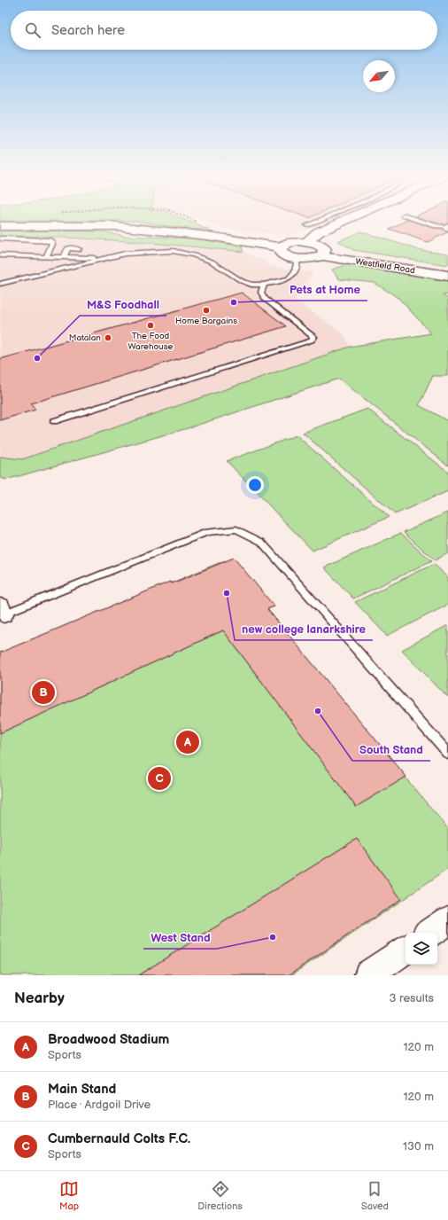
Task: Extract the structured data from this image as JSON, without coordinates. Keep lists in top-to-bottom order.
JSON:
{
  "streets": {
    "main road": ["Westfield Road"]
  },
  "places": [
    "Pets at Home",
    "Home Bargains",
    "The Food Warehouse",
    "Matalan",
    "M&S Foodhall",
    "new college lanarkshire",
    "South Stand",
    "West Stand"
  ],
  "north": "bottom left",
  "page": {
    "search": "Search here",
    "pins": ["B", "A", "C"],
    "heading": ["Nearby", "3 results"],
    "list": [
      {
        "mark": "A",
        "name": "Broadwood Stadium",
        "note": "Sports",
        "value": "120 m"
      },
      {
        "mark": "B",
        "name": "Main Stand",
        "note": "Place · Ardgoil Drive",
        "value": "120 m"
      },
      {
        "mark": "C",
        "name": "Cumbernauld Colts F.C.",
        "note": "Sports",
        "value": "130 m"
      }
    ],
    "nav": ["Map", "Directions", "Saved"]
  }
}
